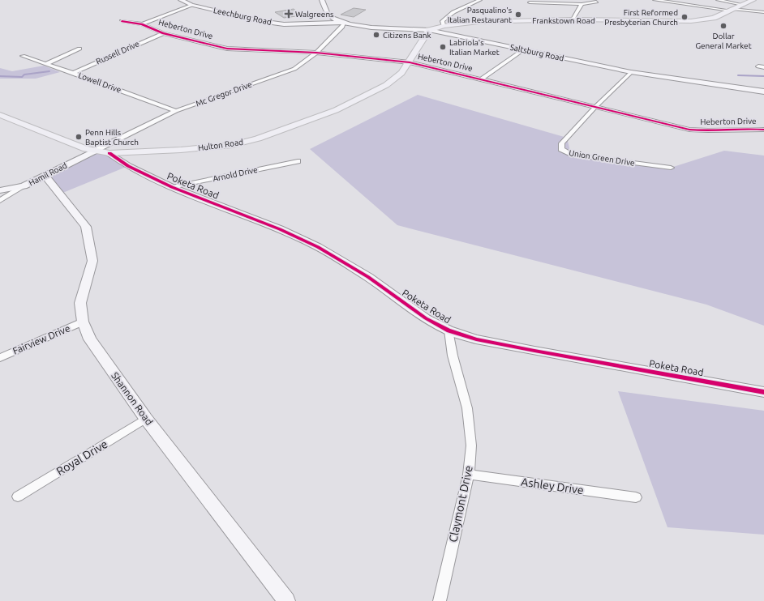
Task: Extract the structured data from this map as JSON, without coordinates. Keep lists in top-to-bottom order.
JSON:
{
  "streets": {
    "main road": ["Frankstown Road", "Hulton Road"],
    "street": [
      "Leechburg Road",
      "Heberton Drive",
      "Russell Drive",
      "Saltsburg Road",
      "Lowell Drive",
      "Mc Gregor Drive",
      "Union Green Drive",
      "Hamil Road",
      "Arnold Drive",
      "Poketa Road",
      "Fairview Drive",
      "Shannon Road",
      "Royal Drive",
      "Ashley Drive",
      "Claymont Drive"
    ]
  },
  "crossings": [
    ["Leechburg Road", "Saltsburg Road"],
    ["Leechburg Road", "Mc Gregor Drive"],
    ["Frankstown Road", "Saltsburg Road"],
    ["Frankstown Road", "Hulton Road"],
    ["Heberton Drive", "Russell Drive"],
    ["Heberton Drive", "Mc Gregor Drive"],
    ["Heberton Drive", "Hulton Road"],
    ["Heberton Drive", "Union Green Drive"],
    ["Russell Drive", "Lowell Drive"],
    ["Saltsburg Road", "Mc Gregor Drive"],
    ["Saltsburg Road", "Hulton Road"],
    ["Saltsburg Road", "Union Green Drive"],
    ["Lowell Drive", "Mc Gregor Drive"],
    ["Mc Gregor Drive", "Hulton Road"],
    ["Mc Gregor Drive", "Hamil Road"],
    ["Hulton Road", "Hamil Road"],
    ["Hulton Road", "Poketa Road"],
    ["Hamil Road", "Shannon Road"],
    ["Arnold Drive", "Poketa Road"],
    ["Poketa Road", "Claymont Drive"],
    ["Fairview Drive", "Shannon Road"],
    ["Shannon Road", "Royal Drive"],
    ["Ashley Drive", "Claymont Drive"]
  ],
  "places": {
    "health": ["Walgreens"],
    "other": [
      "Pasqualino's Italian Restaurant",
      "First Reformed Presbyterian Church",
      "Dollar General Market",
      "Citizens Bank",
      "Labriola's Italian Market",
      "Penn Hills Baptist Church"
    ]
  }
}
